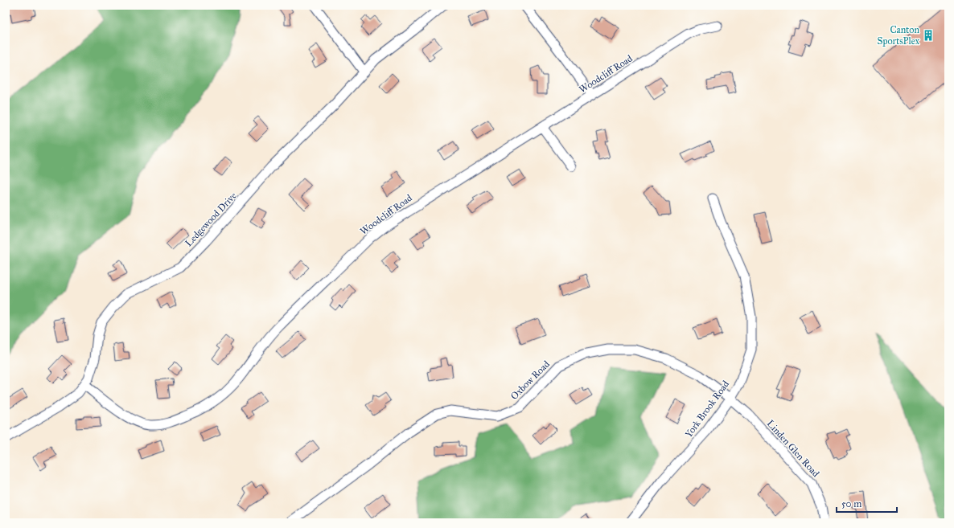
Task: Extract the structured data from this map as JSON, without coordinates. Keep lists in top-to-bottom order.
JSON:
{
  "streets": {
    "street": [
      "Woodcliff Road",
      "Ledgewood Drive",
      "Oxbow Road",
      "York Brook Road",
      "Linden Glen Road"
    ]
  },
  "crossings": [
    ["Woodcliff Road", "Ledgewood Drive"],
    ["Oxbow Road", "York Brook Road"],
    ["Oxbow Road", "Linden Glen Road"],
    ["York Brook Road", "Linden Glen Road"]
  ],
  "places": {
    "building": ["Canton SportsPlex"]
  },
  "scale_bar": "50 m"
}
